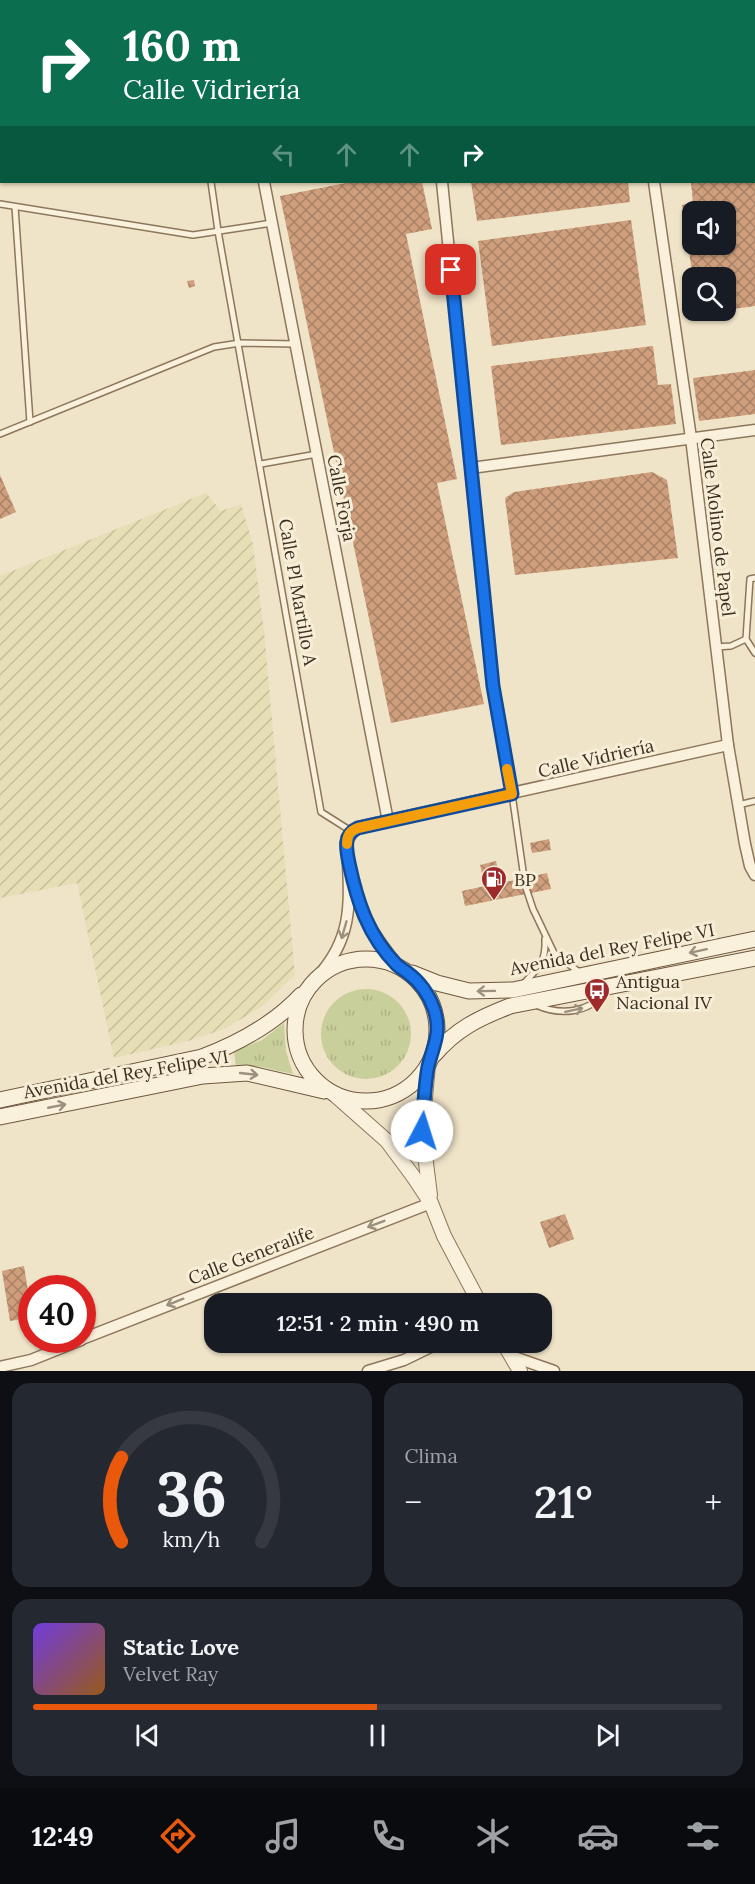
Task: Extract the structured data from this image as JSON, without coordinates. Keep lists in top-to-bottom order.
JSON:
{
  "streets": {
    "main road": ["Avenida del Rey Felipe VI"],
    "street": [
      "Calle Forja",
      "Calle Molino de Papel",
      "Calle Vidriería",
      "Calle Generalife"
    ],
    "lane": ["Calle Pl Martillo A"]
  },
  "crossings": [
    ["Calle Forja", "Calle Vidriería"],
    ["Calle Molino de Papel", "Calle Vidriería"],
    ["Calle Pl Martillo A", "Calle Vidriería"]
  ],
  "one_way": ["Calle Generalife"],
  "places": {
    "fuel station": ["BP"],
    "bus stop": ["Antigua Nacional IV"]
  },
  "page": {
    "turn": ["160 m", "Calle Vidriería"],
    "limit": "40",
    "trip": "12:51 · 2 min · 490 m",
    "tile": "Clima",
    "heat": ["−", "21°", "+"],
    "song": ["Static Love", "Velvet Ray"],
    "tabs": "12:49",
    "gauge": ["36", "km/h"]
  }
}
